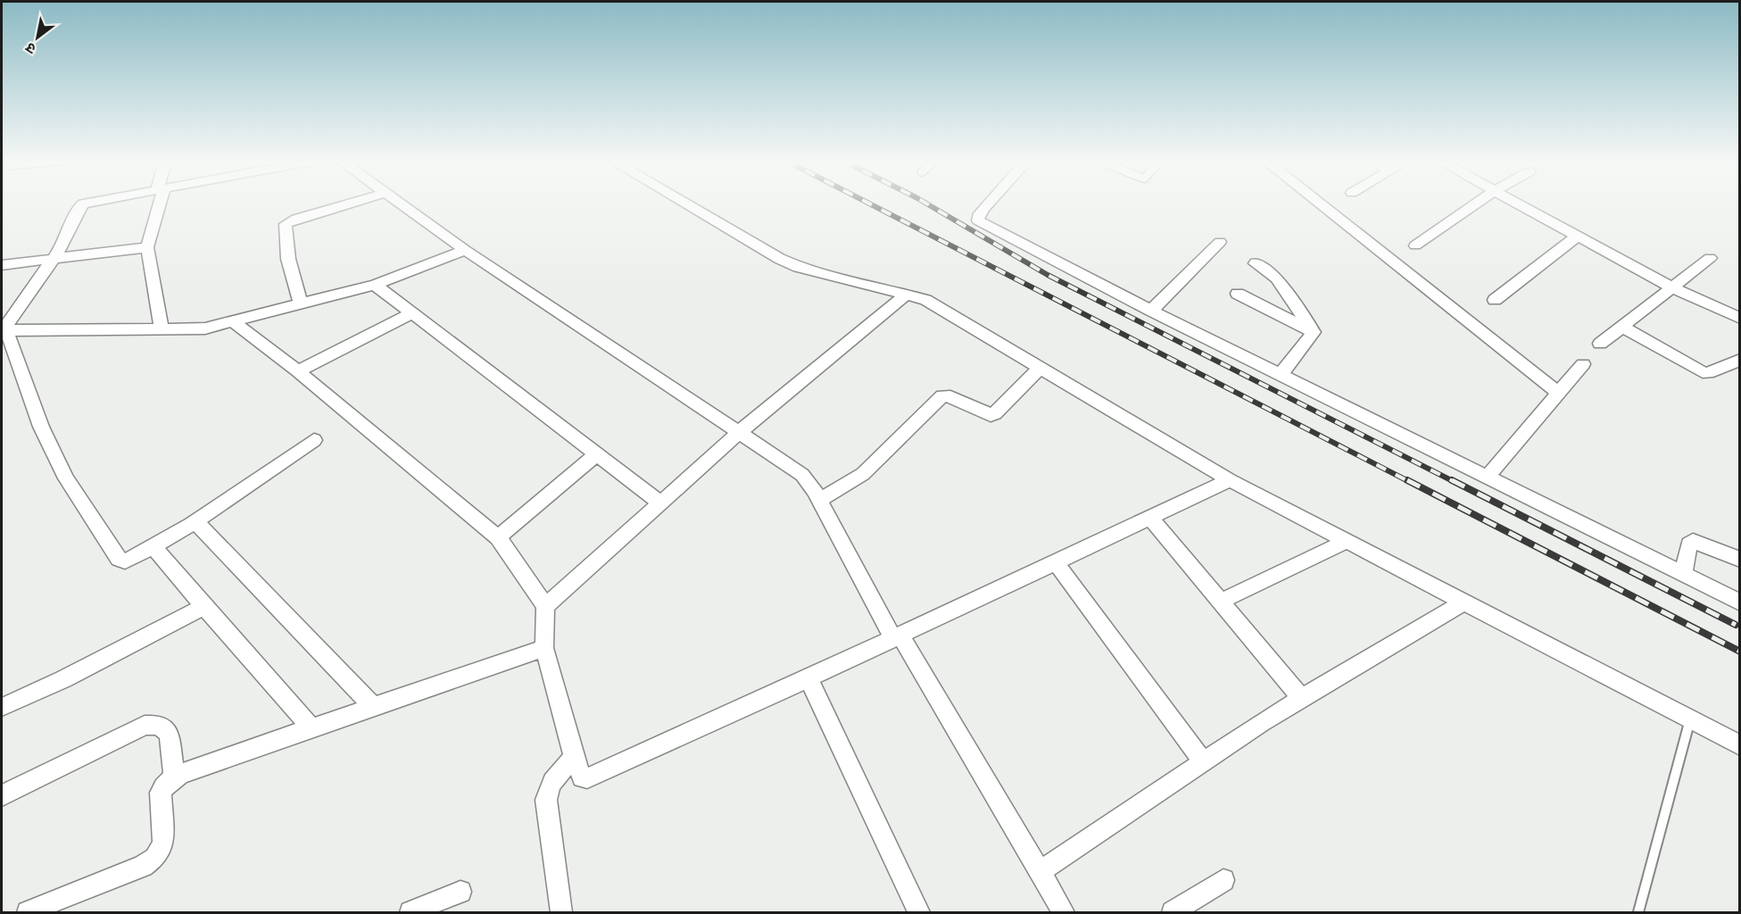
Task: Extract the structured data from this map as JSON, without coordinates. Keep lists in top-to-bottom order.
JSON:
{
  "north": "bottom left"
}
